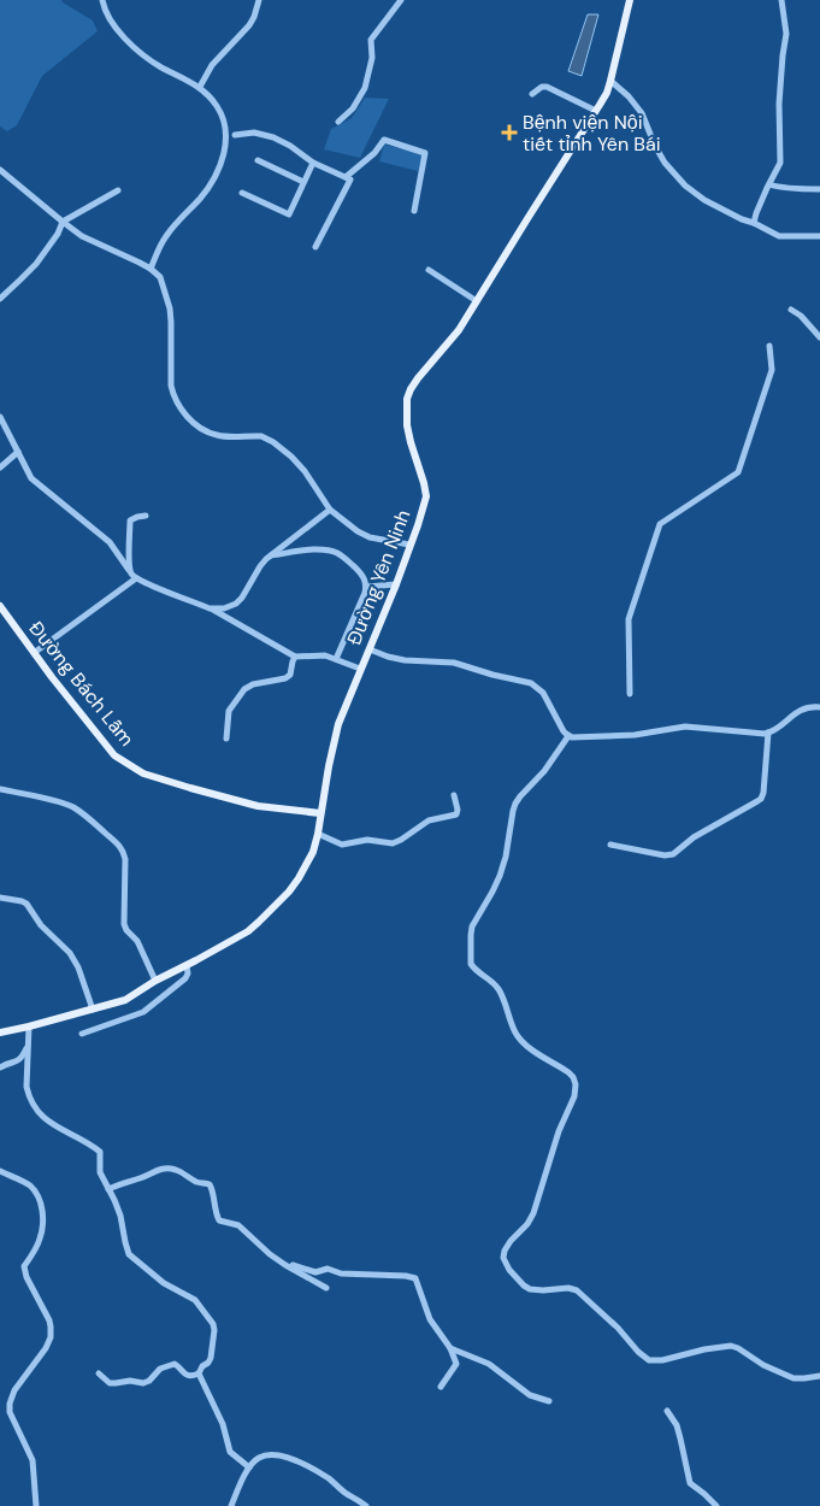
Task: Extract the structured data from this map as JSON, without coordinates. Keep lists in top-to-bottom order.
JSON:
{
  "streets": {
    "main road": ["Đường Yên Ninh", "Đường Bách Lẫm"]
  },
  "crossings": [
    ["Đường Yên Ninh", "Đường Bách Lẫm"]
  ],
  "places": {
    "health": ["Bệnh viện Nội tiết tỉnh Yên Bái"]
  }
}
